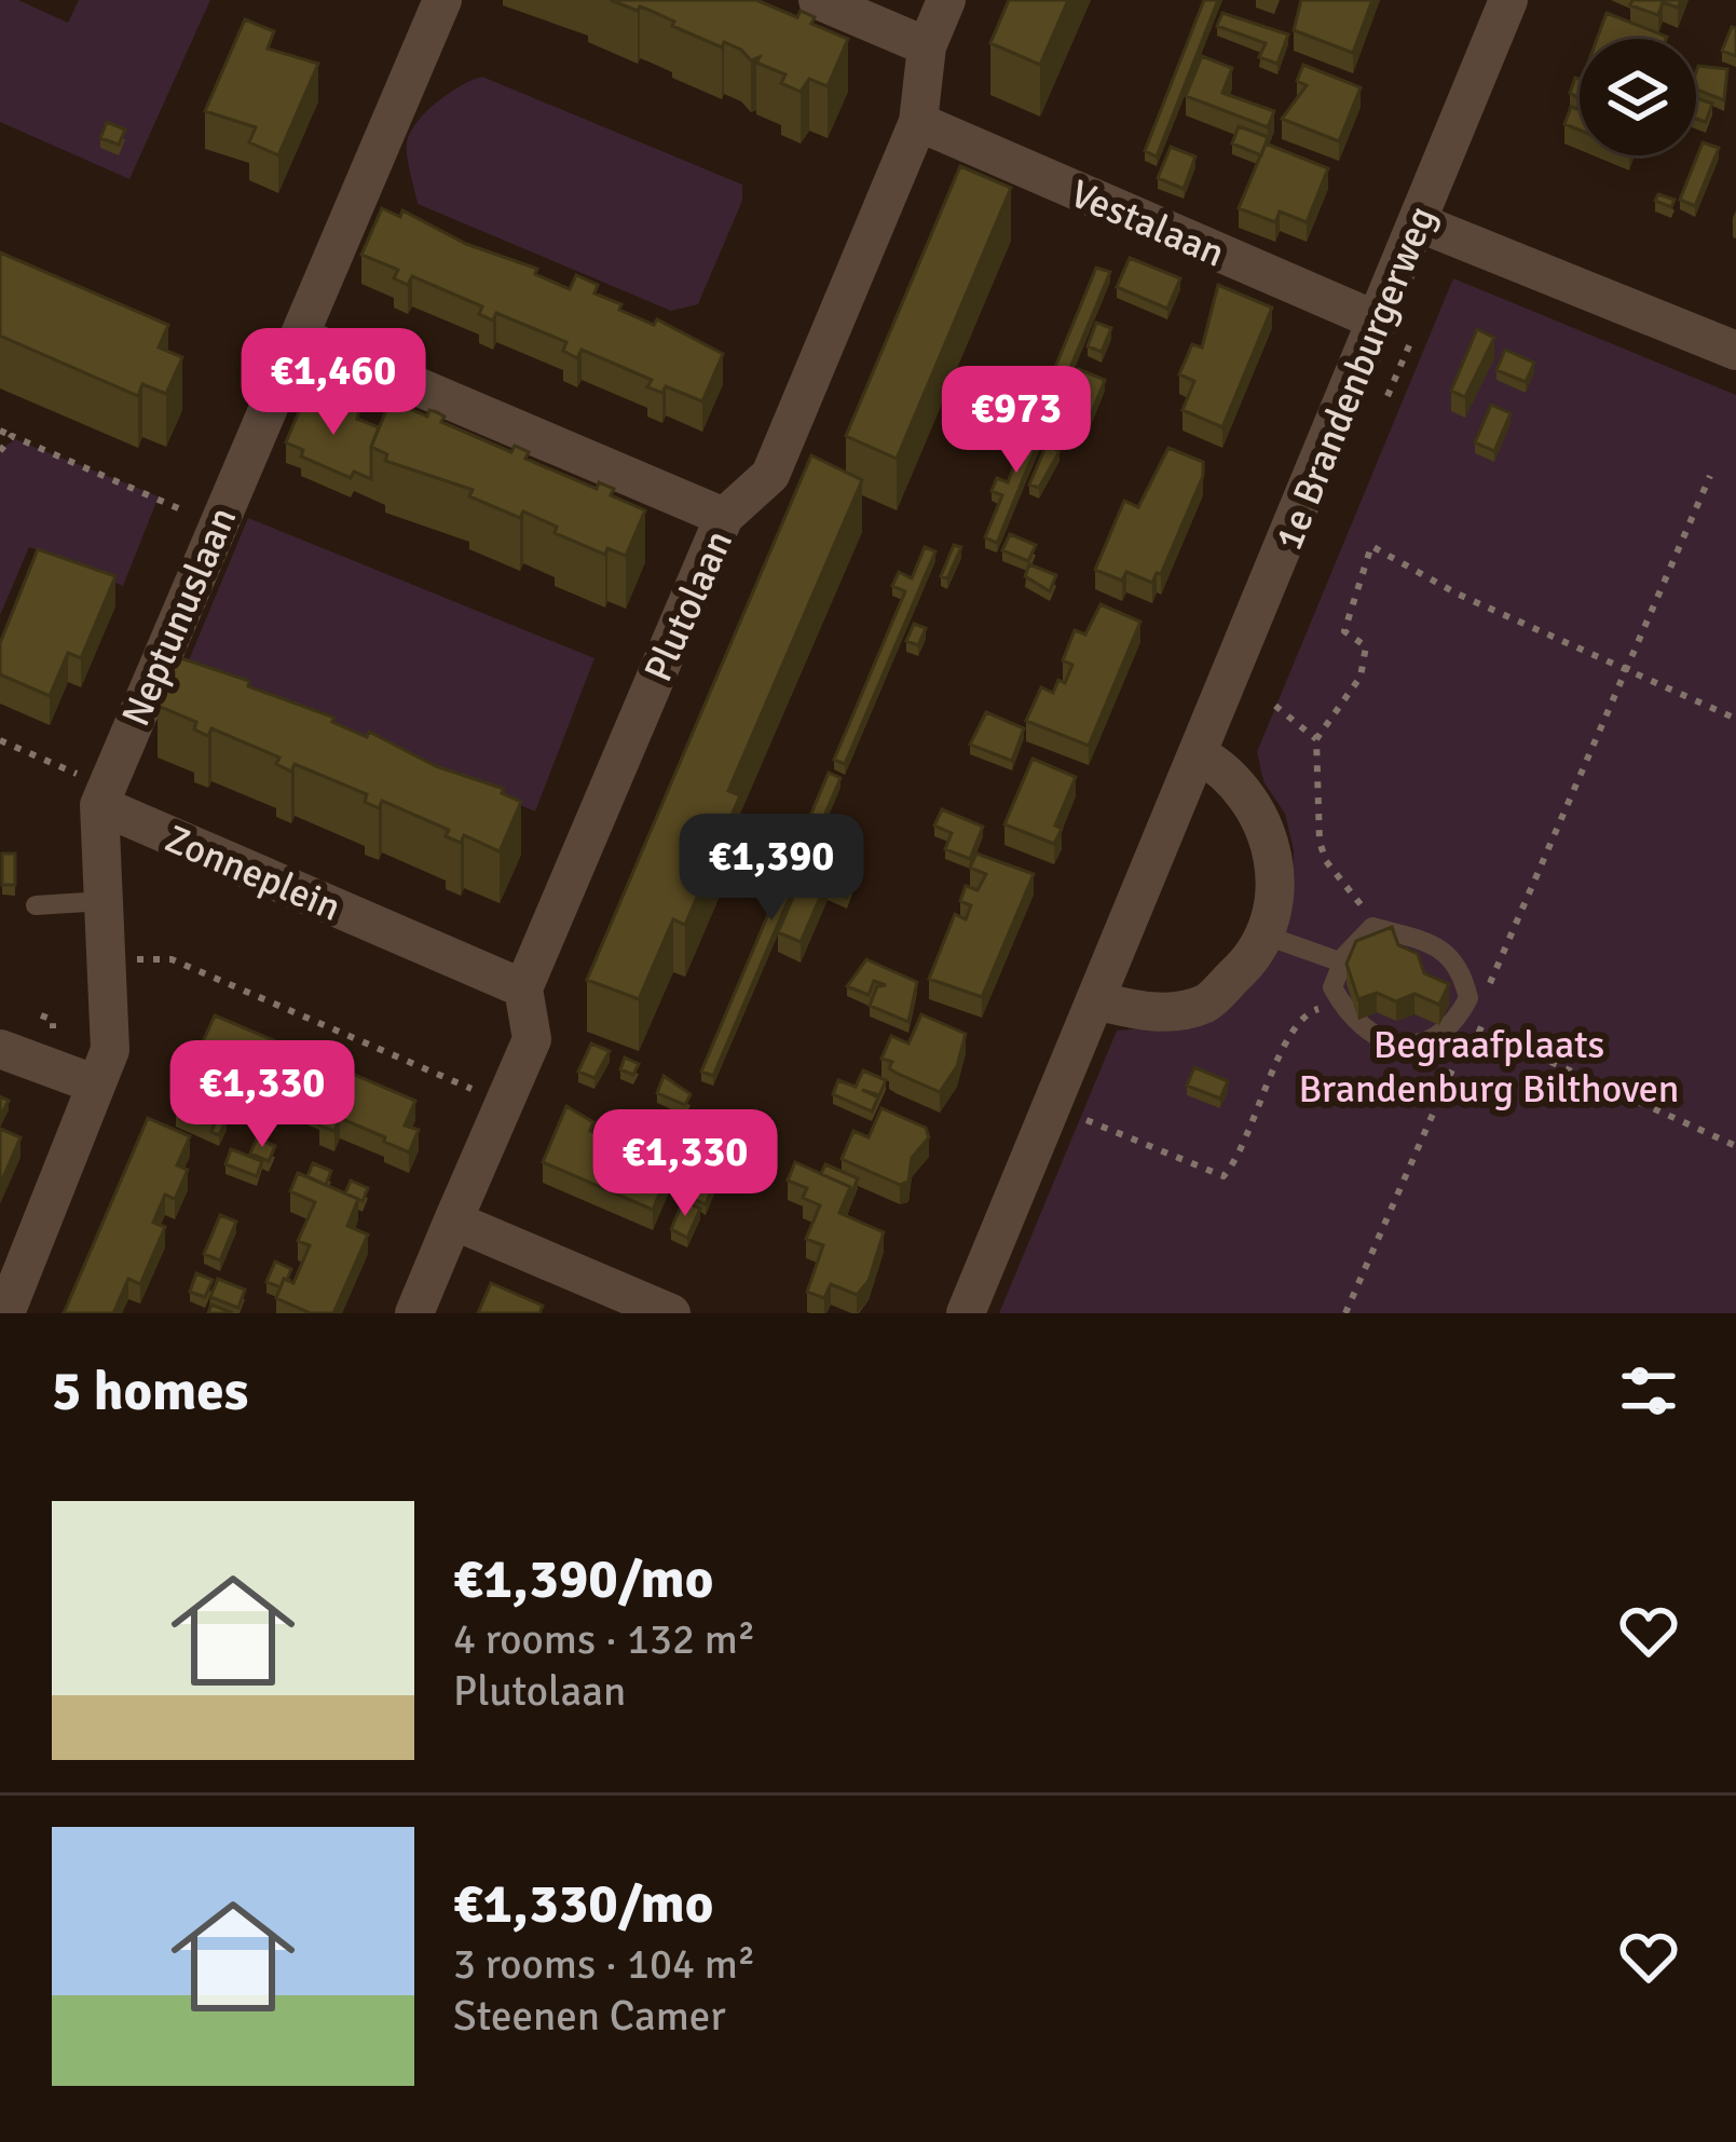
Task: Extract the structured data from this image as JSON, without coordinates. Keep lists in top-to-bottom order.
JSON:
{
  "streets": {
    "street": [
      "Vestalaan",
      "1e Brandenburgerweg",
      "Plutolaan",
      "Neptunuslaan",
      "Zonneplein"
    ]
  },
  "crossings": [
    ["Vestalaan", "1e Brandenburgerweg"],
    ["Vestalaan", "Plutolaan"],
    ["Plutolaan", "Zonneplein"],
    ["Neptunuslaan", "Zonneplein"]
  ],
  "parks": ["Begraafplaats Brandenburg Bilthoven"],
  "page": {
    "price": [
      "€1,460",
      "€973",
      "€1,390",
      "€1,330",
      "€1,330"
    ],
    "heading": "5 homes",
    "list": [
      {
        "name": "€1,390/mo",
        "note": "4 rooms · 132 m² · Plutolaan"
      },
      {
        "name": "€1,330/mo",
        "note": "3 rooms · 104 m² · Steenen Camer"
      }
    ]
  }
}
